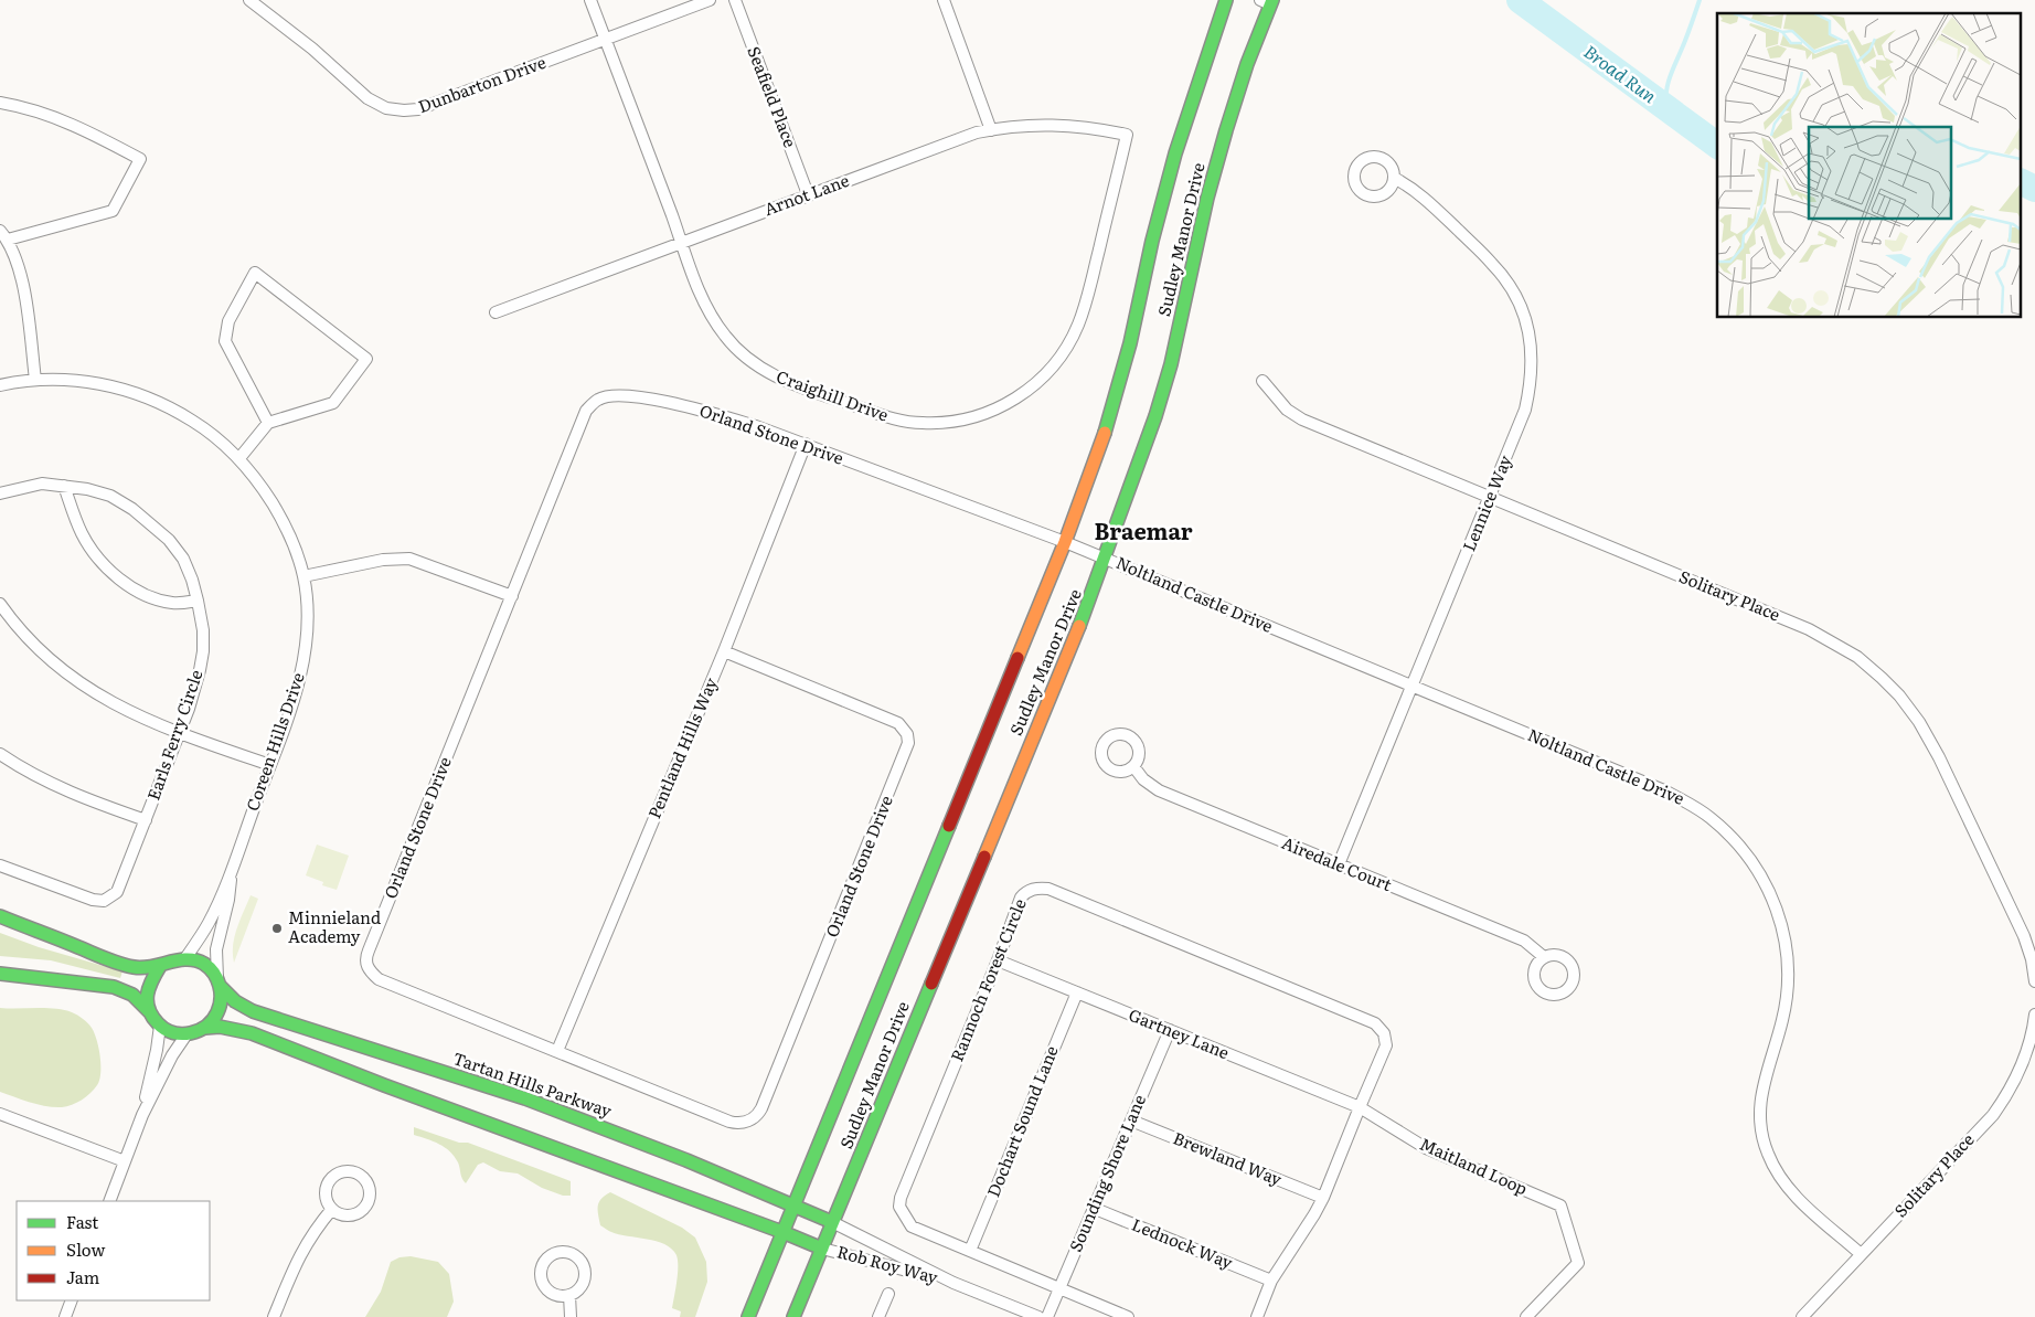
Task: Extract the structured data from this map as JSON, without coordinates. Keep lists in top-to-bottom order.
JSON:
{
  "streets": {
    "main road": ["Sudley Manor Drive", "Tartan Hills Parkway"],
    "street": [
      "Dunbarton Drive",
      "Seafield Place",
      "Arnot Lane",
      "Craighill Drive",
      "Orland Stone Drive",
      "Lennice Way",
      "Noltland Castle Drive",
      "Solitary Place",
      "Earls Ferry Circle",
      "Coreen Hills Drive",
      "Pentland Hills Way",
      "Airedale Court",
      "Rannoch Forest Circle",
      "Gartney Lane",
      "Dochart Sound Lane",
      "Brewland Way",
      "Maitland Loop",
      "Sounding Shore Lane",
      "Lednock Way",
      "Rob Roy Way"
    ]
  },
  "crossings": [
    ["Dunbarton Drive", "Craighill Drive"],
    ["Seafield Place", "Arnot Lane"],
    ["Arnot Lane", "Craighill Drive"],
    ["Sudley Manor Drive", "Orland Stone Drive"],
    ["Sudley Manor Drive", "Noltland Castle Drive"],
    ["Sudley Manor Drive", "Tartan Hills Parkway"],
    ["Sudley Manor Drive", "Rob Roy Way"],
    ["Orland Stone Drive", "Noltland Castle Drive"],
    ["Orland Stone Drive", "Pentland Hills Way"],
    ["Lennice Way", "Noltland Castle Drive"],
    ["Lennice Way", "Solitary Place"],
    ["Lennice Way", "Airedale Court"],
    ["Noltland Castle Drive", "Solitary Place"],
    ["Coreen Hills Drive", "Tartan Hills Parkway"],
    ["Rannoch Forest Circle", "Gartney Lane"],
    ["Rannoch Forest Circle", "Dochart Sound Lane"],
    ["Rannoch Forest Circle", "Maitland Loop"],
    ["Rannoch Forest Circle", "Sounding Shore Lane"],
    ["Gartney Lane", "Dochart Sound Lane"],
    ["Gartney Lane", "Maitland Loop"],
    ["Gartney Lane", "Sounding Shore Lane"],
    ["Tartan Hills Parkway", "Rob Roy Way"],
    ["Brewland Way", "Sounding Shore Lane"],
    ["Sounding Shore Lane", "Lednock Way"]
  ],
  "districts": ["Braemar"],
  "water": ["Broad Run"],
  "places": ["Minnieland Academy"],
  "legend": ["Fast", "Slow", "Jam"]
}
